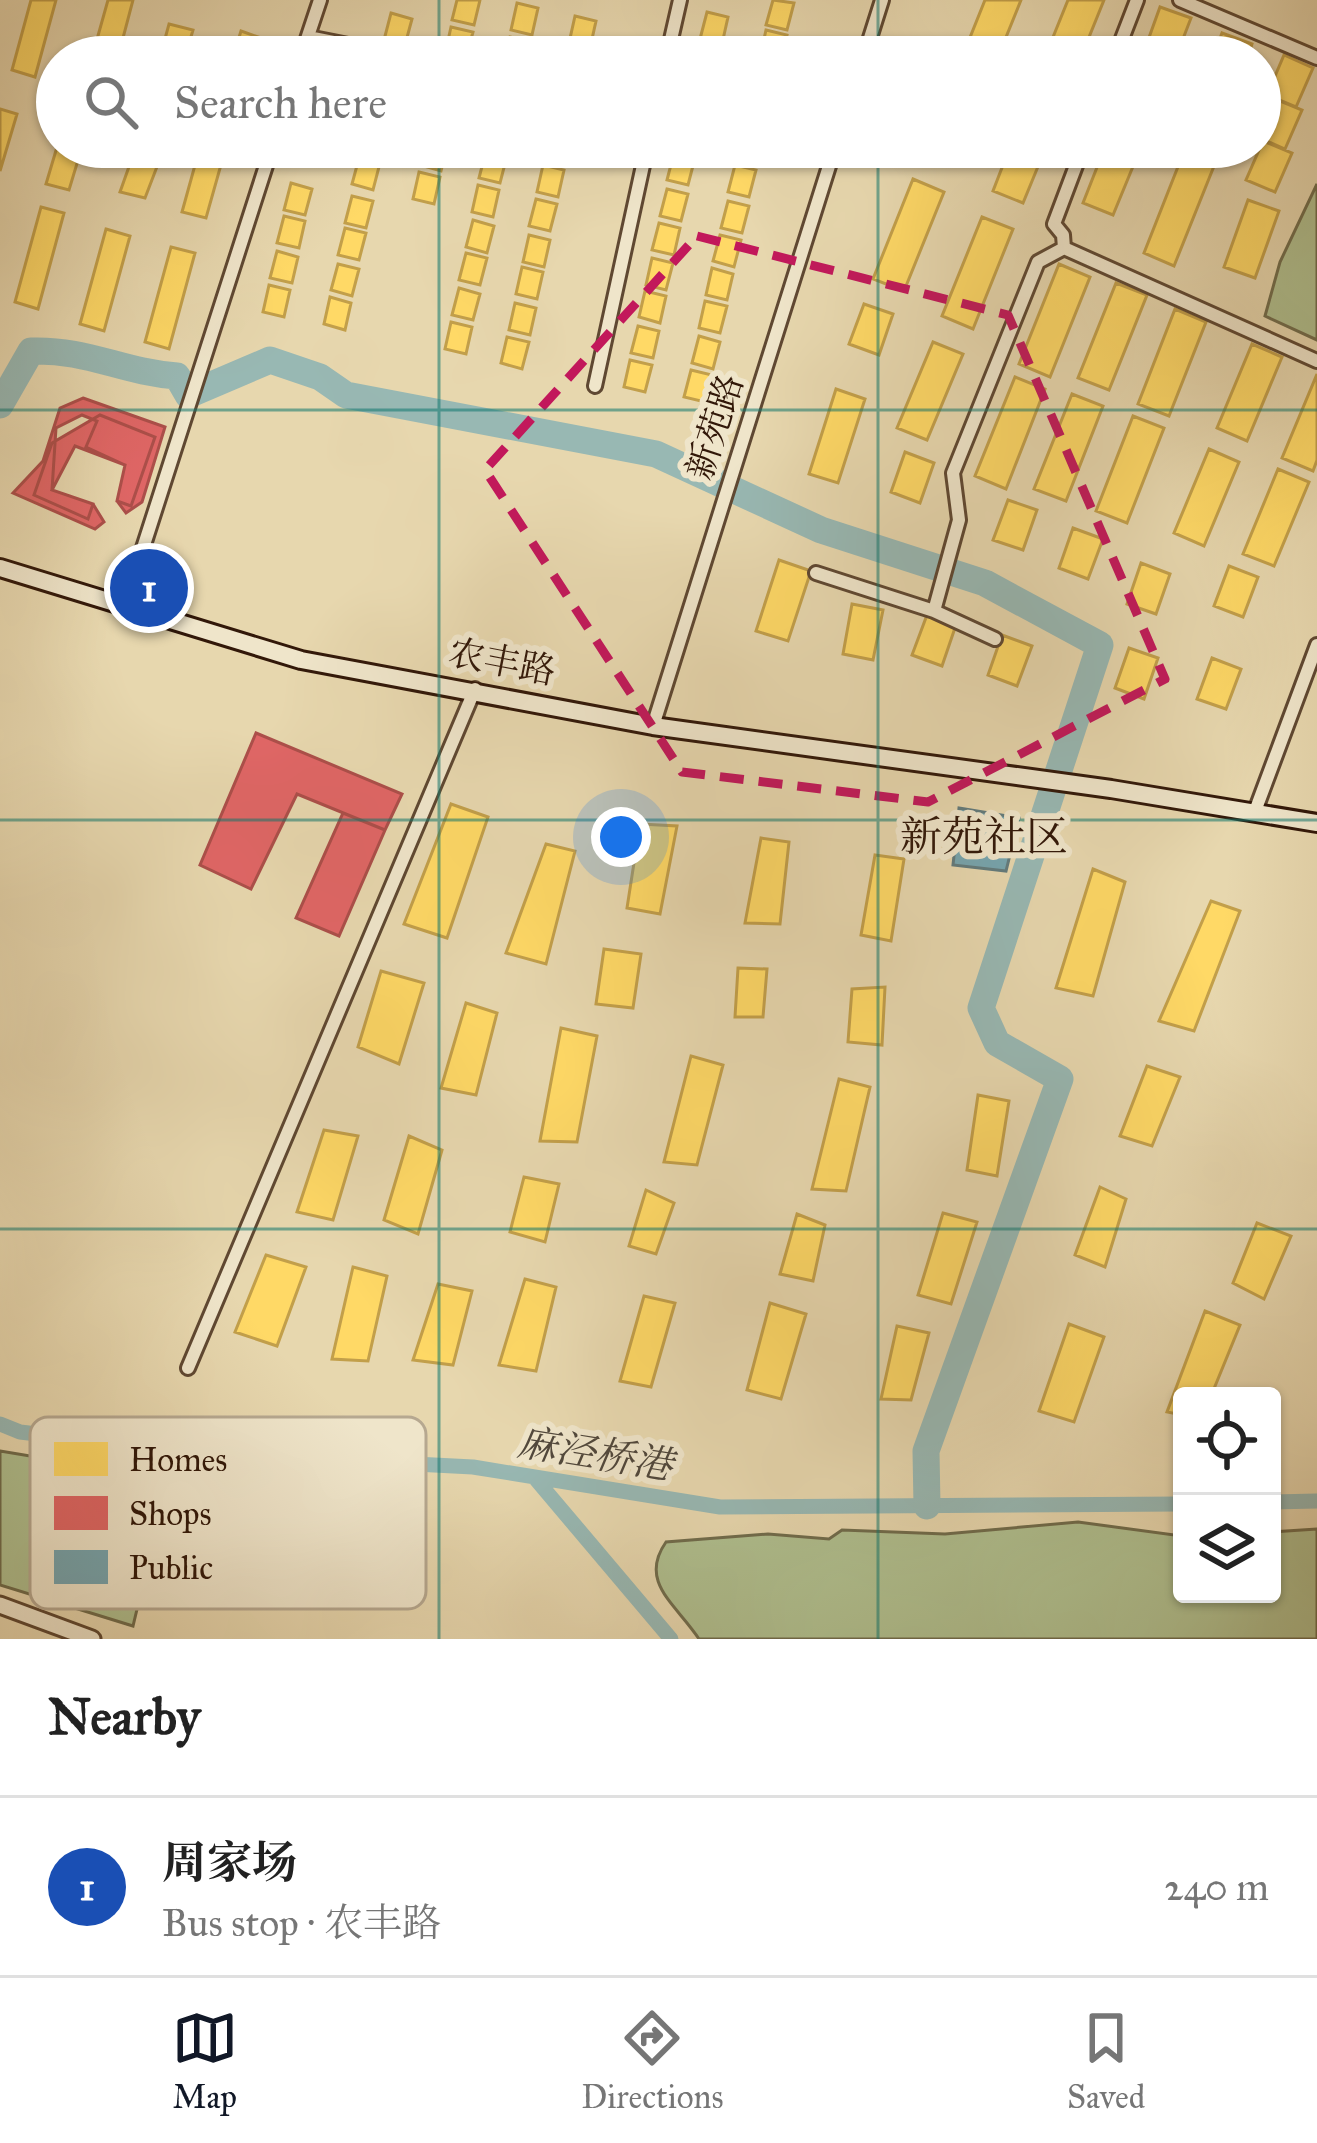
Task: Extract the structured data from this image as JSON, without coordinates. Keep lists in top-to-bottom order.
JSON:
{
  "streets": {
    "main road": ["农丰路"],
    "street": ["新苑路"]
  },
  "crossings": [
    ["新苑路", "农丰路"]
  ],
  "districts": ["新苑社区"],
  "water": ["麻泾桥港"],
  "legend": ["Homes", "Shops", "Public"],
  "page": {
    "search": "Search here",
    "pins": "1",
    "heading": "Nearby",
    "list": [
      {
        "mark": "1",
        "name": "周家场",
        "note": "Bus stop · 农丰路",
        "value": "240 m"
      }
    ],
    "nav": ["Map", "Directions", "Saved"]
  }
}
